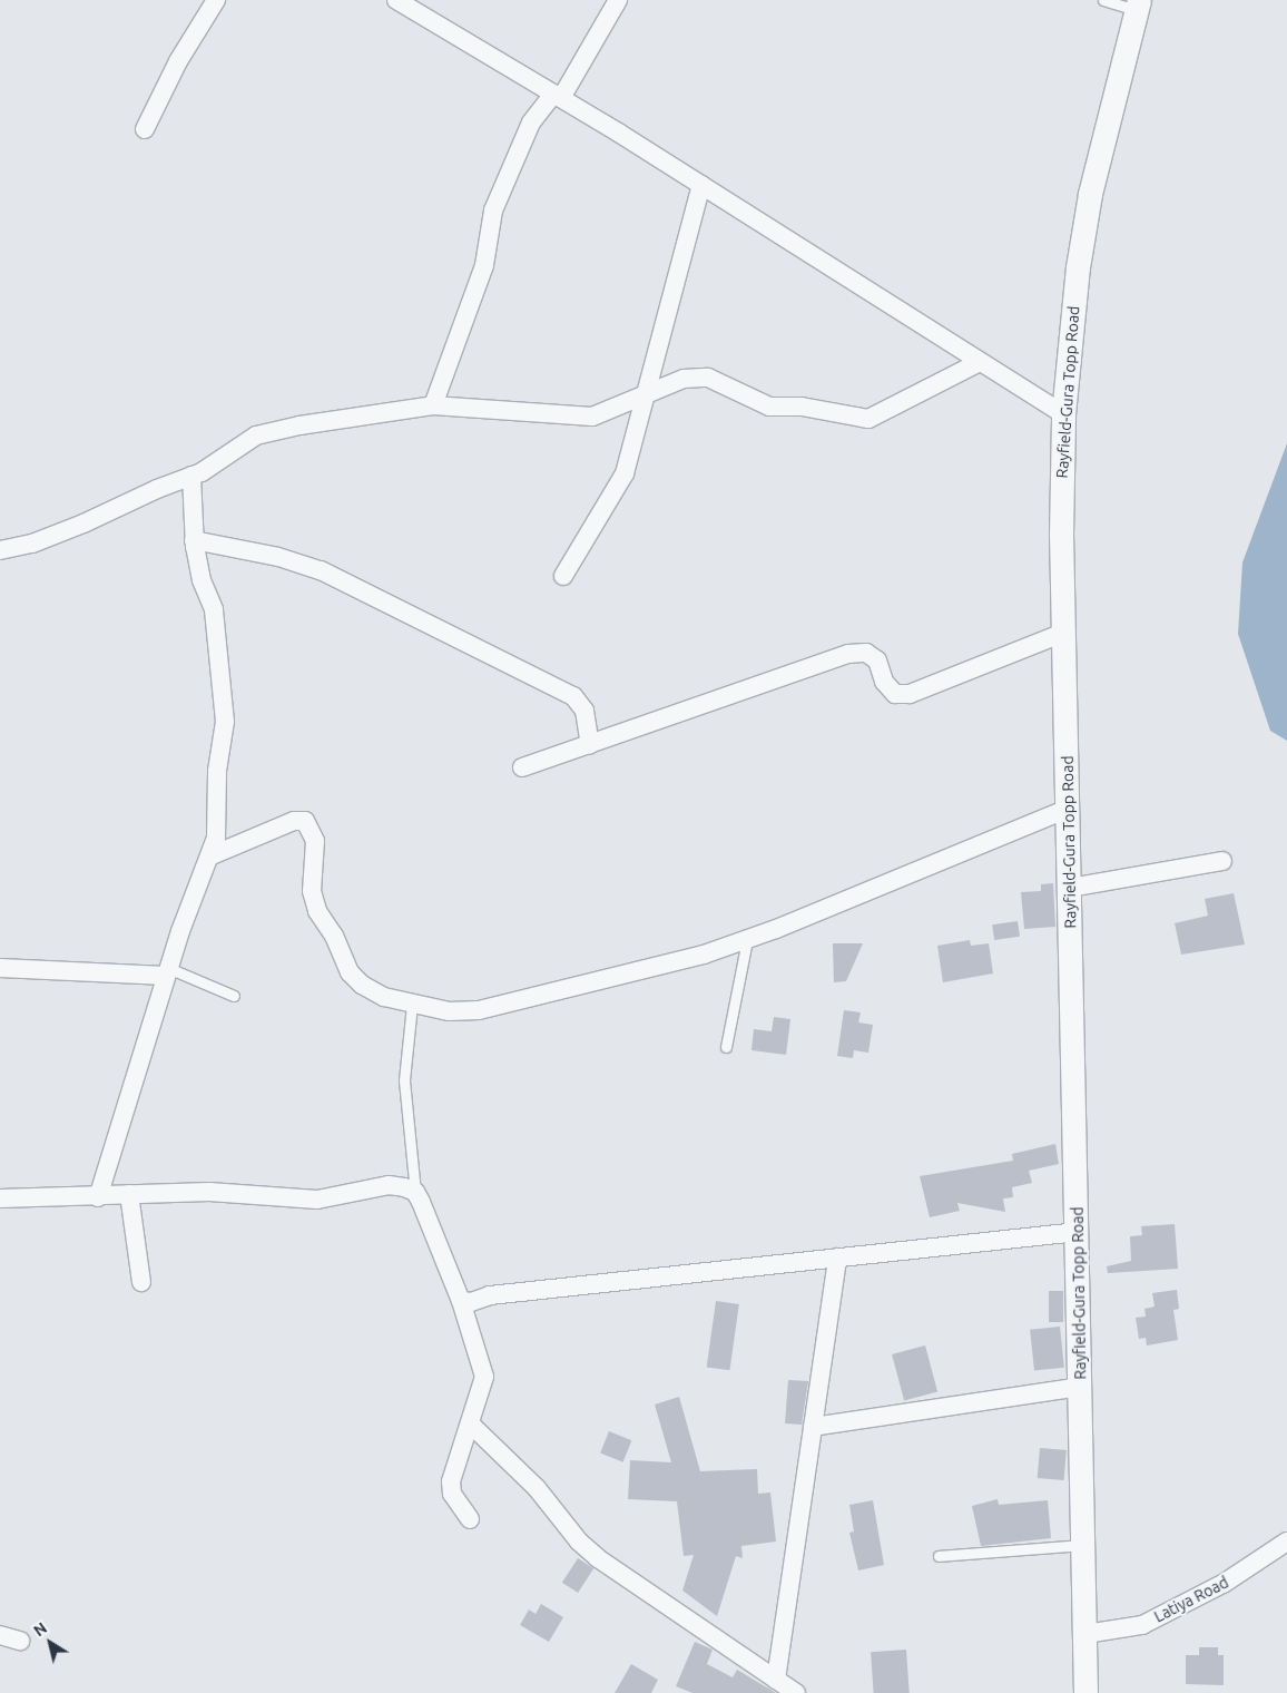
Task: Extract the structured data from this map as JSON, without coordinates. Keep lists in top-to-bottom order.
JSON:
{
  "streets": {
    "street": ["Rayfield-Gura Topp Road", "Latiya Road"]
  },
  "crossings": [
    ["Rayfield-Gura Topp Road", "Latiya Road"]
  ],
  "north": "top left"
}
